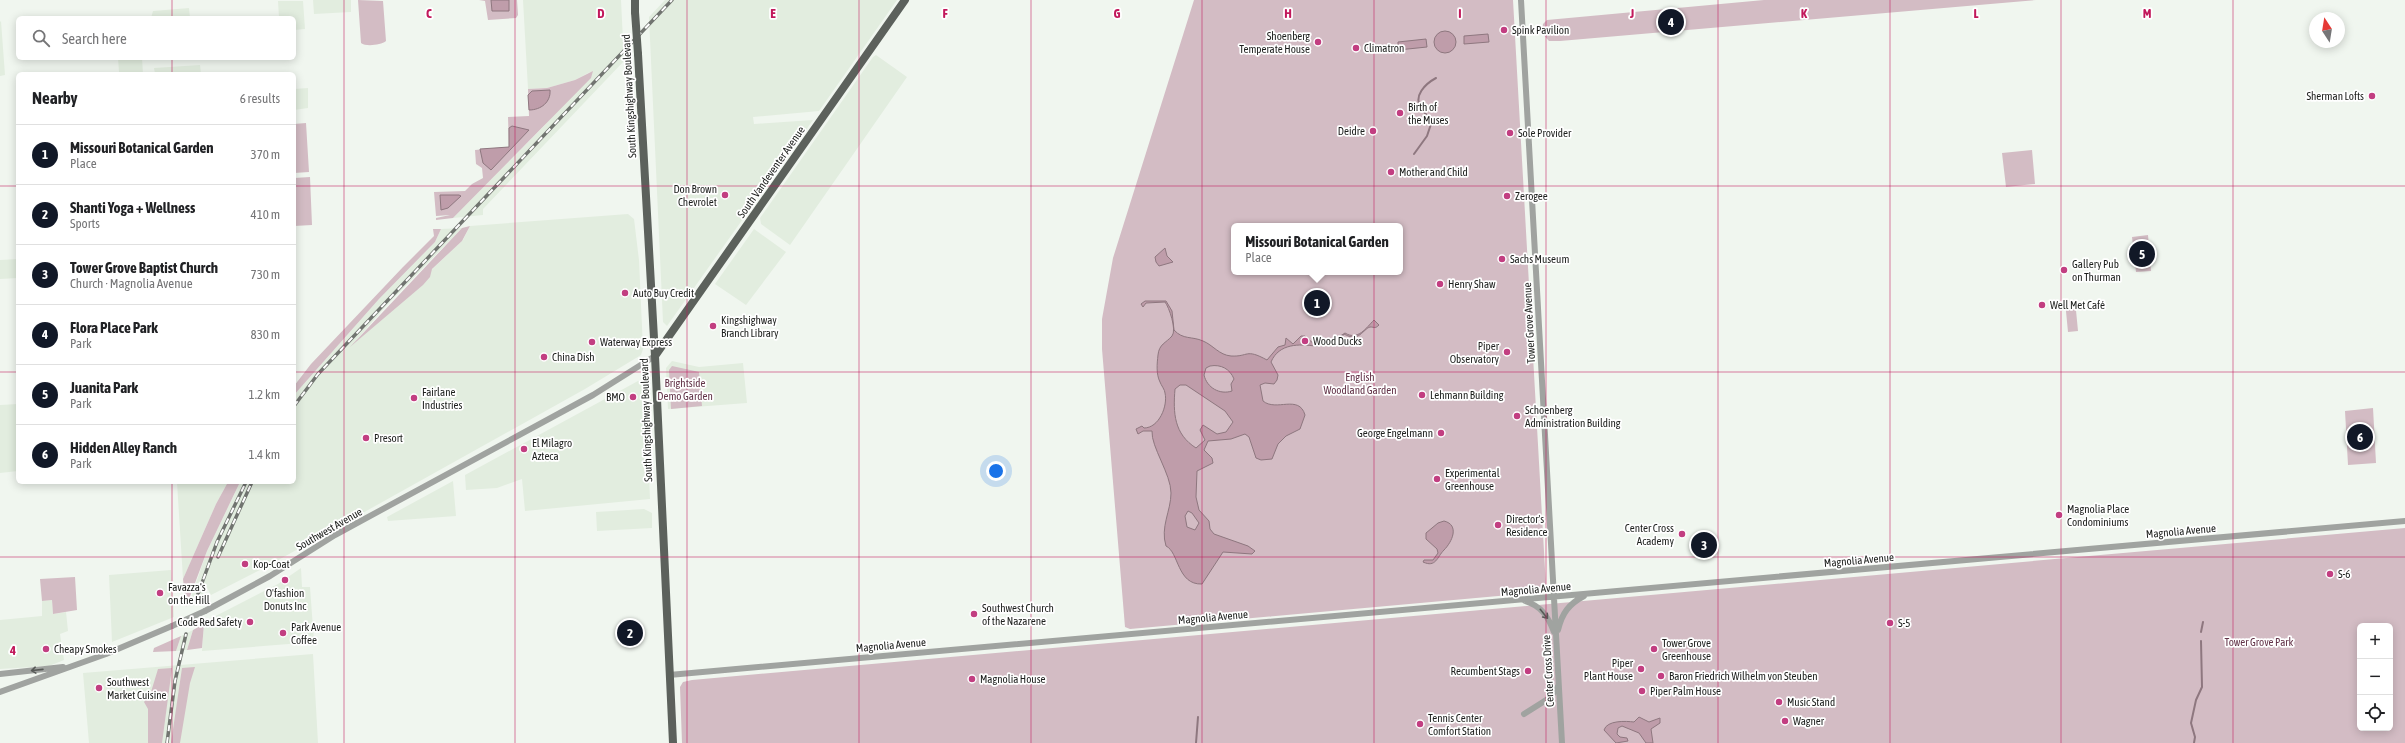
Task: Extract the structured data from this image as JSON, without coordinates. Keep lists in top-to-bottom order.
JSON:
{
  "streets": {
    "main road": ["South Kingshighway Boulevard", "South Vandeventer Avenue"],
    "street": [
      "Tower Grove Avenue",
      "Southwest Avenue",
      "Magnolia Avenue",
      "Center Cross Drive"
    ]
  },
  "crossings": [
    ["South Kingshighway Boulevard", "South Vandeventer Avenue"],
    ["South Kingshighway Boulevard", "Southwest Avenue"],
    ["South Kingshighway Boulevard", "Magnolia Avenue"],
    ["South Vandeventer Avenue", "Southwest Avenue"],
    ["Tower Grove Avenue", "Magnolia Avenue"],
    ["Tower Grove Avenue", "Center Cross Drive"],
    ["Magnolia Avenue", "Center Cross Drive"]
  ],
  "parks": ["English Woodland Garden", "Brightside Demo Garden", "Tower Grove Park"],
  "places": [
    "Spink Pavilion",
    "Shoenberg Temperate House",
    "Climatron",
    "Sherman Lofts",
    "Birth of the Muses",
    "Deidre",
    "Sole Provider",
    "Mother and Child",
    "Don Brown Chevrolet",
    "Zerogee",
    "Sachs Museum",
    "Gallery Pub on Thurman",
    "Henry Shaw",
    "Auto Buy Credit",
    "Well Met Café",
    "Kingshighway Branch Library",
    "Wood Ducks",
    "Waterway Express",
    "Piper Observatory",
    "China Dish",
    "Lehmann Building",
    "BMO",
    "Fairlane Industries",
    "Schoenberg Administration Building",
    "George Engelmann",
    "Presort",
    "El Milagro Azteca",
    "Experimental Greenhouse",
    "Magnolia Place Condominiums",
    "Director's Residence",
    "Center Cross Academy",
    "Kop-Coat",
    "S-6",
    "O'fashion Donuts Inc",
    "Favazza's on the Hill",
    "Southwest Church of the Nazarene",
    "Code Red Safety",
    "S-5",
    "Park Avenue Coffee",
    "Cheapy Smokes",
    "Tower Grove Greenhouse",
    "Piper Plant House",
    "Recumbent Stags",
    "Baron Friedrich Wilhelm von Steuben",
    "Magnolia House",
    "Southwest Market Cuisine",
    "Piper Palm House",
    "Music Stand",
    "Wagner",
    "Tennis Center Comfort Station"
  ],
  "north": "top",
  "page": {
    "pins": [
      "4",
      "5",
      "1",
      "6",
      "3",
      "2"
    ],
    "search": "Search here",
    "heading": ["Nearby", "6 results"],
    "list": [
      {
        "mark": "1",
        "name": "Missouri Botanical Garden",
        "note": "Place",
        "value": "370 m"
      },
      {
        "mark": "2",
        "name": "Shanti Yoga + Wellness",
        "note": "Sports",
        "value": "410 m"
      },
      {
        "mark": "3",
        "name": "Tower Grove Baptist Church",
        "note": "Church · Magnolia Avenue",
        "value": "730 m"
      },
      {
        "mark": "4",
        "name": "Flora Place Park",
        "note": "Park",
        "value": "830 m"
      },
      {
        "mark": "5",
        "name": "Juanita Park",
        "note": "Park",
        "value": "1.2 km"
      },
      {
        "mark": "6",
        "name": "Hidden Alley Ranch",
        "note": "Park",
        "value": "1.4 km"
      }
    ],
    "popup": ["Missouri Botanical Garden", "Place"],
    "map_buttons": ["+", "−"]
  },
  "grid": {
    "columns": [
      "C",
      "D",
      "E",
      "F",
      "G",
      "H",
      "I",
      "J",
      "K",
      "L",
      "M"
    ],
    "rows": ["4"]
  }
}
